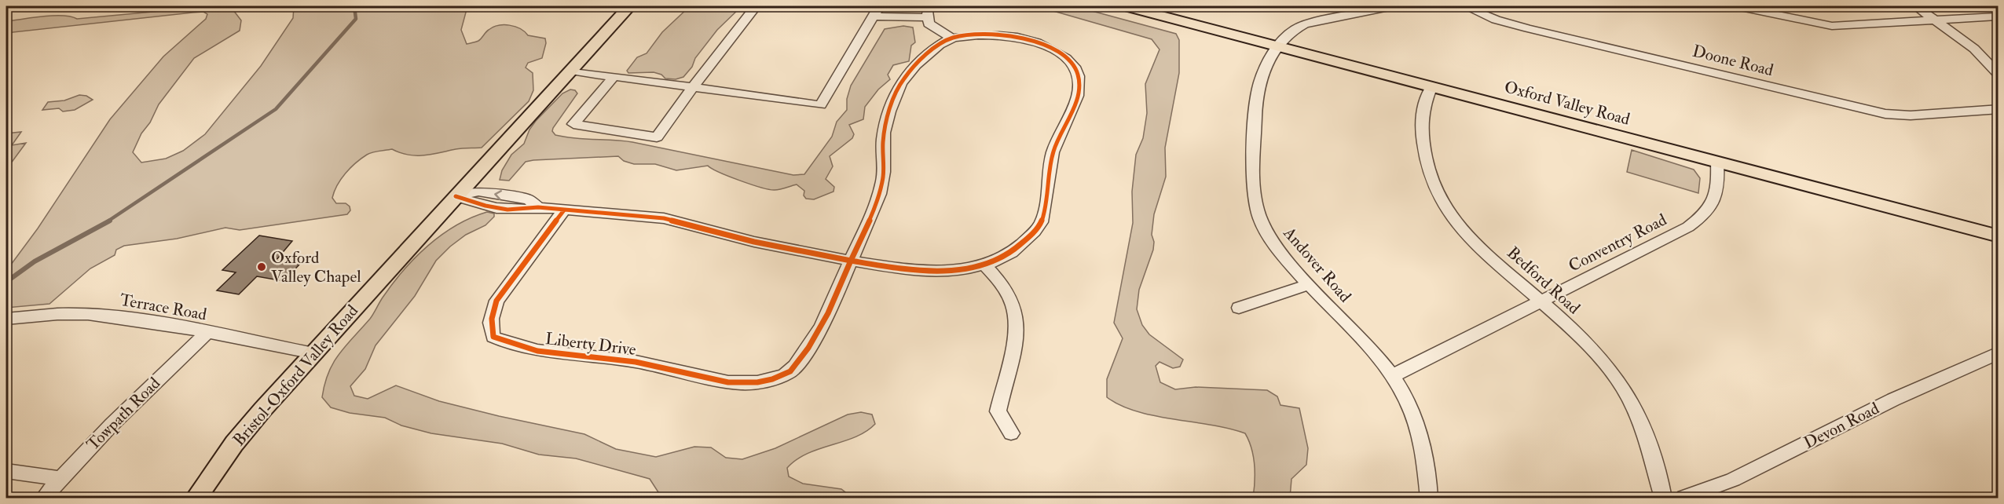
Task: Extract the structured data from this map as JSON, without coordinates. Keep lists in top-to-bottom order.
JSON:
{
  "streets": {
    "main road": ["Oxford Valley Road", "Bristol-Oxford Valley Road"],
    "street": [
      "Doone Road",
      "Conventry Road",
      "Andover Road",
      "Bedford Road",
      "Terrace Road",
      "Liberty Drive",
      "Towpath Road",
      "Devon Road"
    ]
  },
  "crossings": [
    ["Oxford Valley Road", "Conventry Road"],
    ["Oxford Valley Road", "Andover Road"],
    ["Oxford Valley Road", "Bedford Road"],
    ["Conventry Road", "Andover Road"],
    ["Conventry Road", "Bedford Road"],
    ["Terrace Road", "Bristol-Oxford Valley Road"],
    ["Terrace Road", "Towpath Road"]
  ],
  "places": ["Oxford Valley Chapel"]
}
